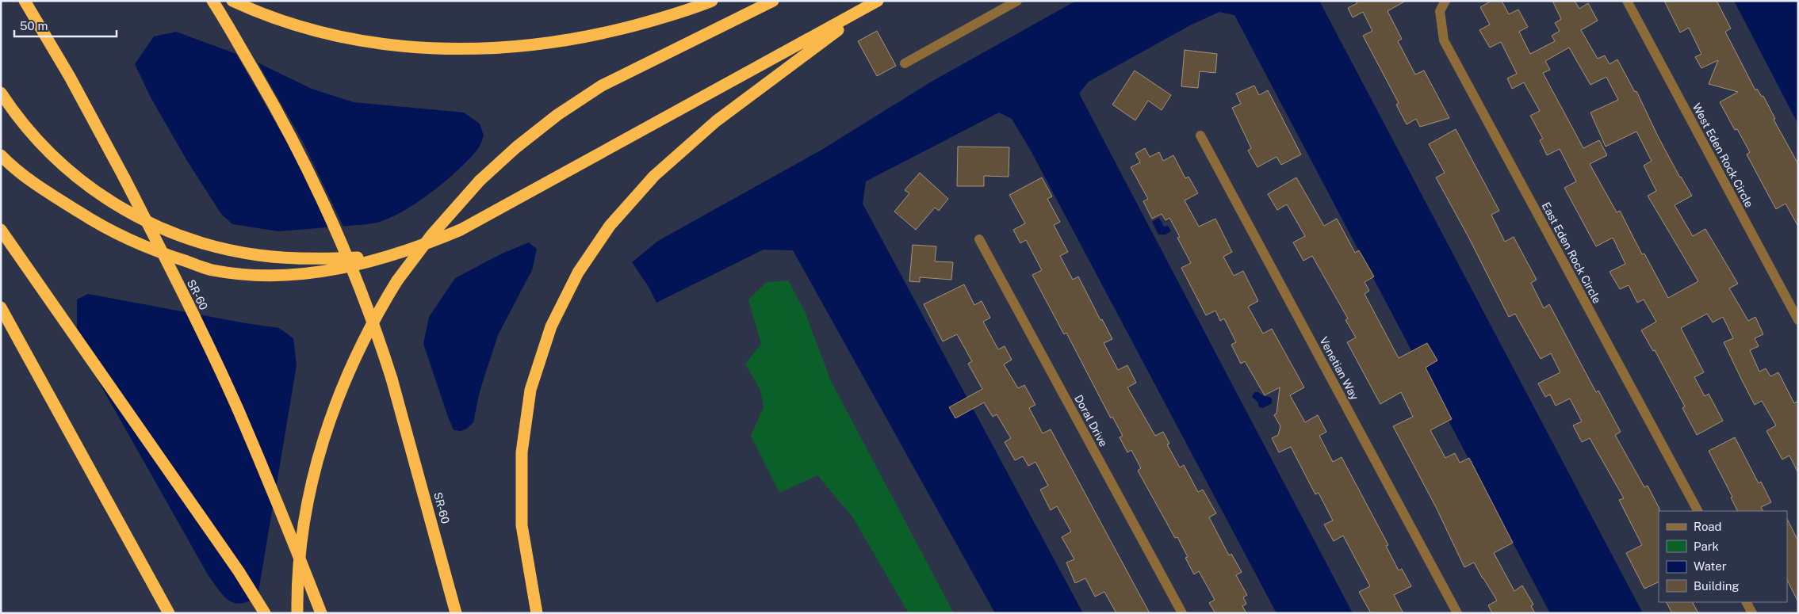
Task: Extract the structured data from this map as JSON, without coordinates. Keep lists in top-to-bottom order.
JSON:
{
  "streets": {
    "highway": ["SR-60"],
    "street": [
      "West Eden Rock Circle",
      "East Eden Rock Circle",
      "Venetian Way",
      "Doral Drive"
    ]
  },
  "legend": [
    "Road",
    "Park",
    "Water",
    "Building"
  ],
  "scale_bar": "50 m"
}
